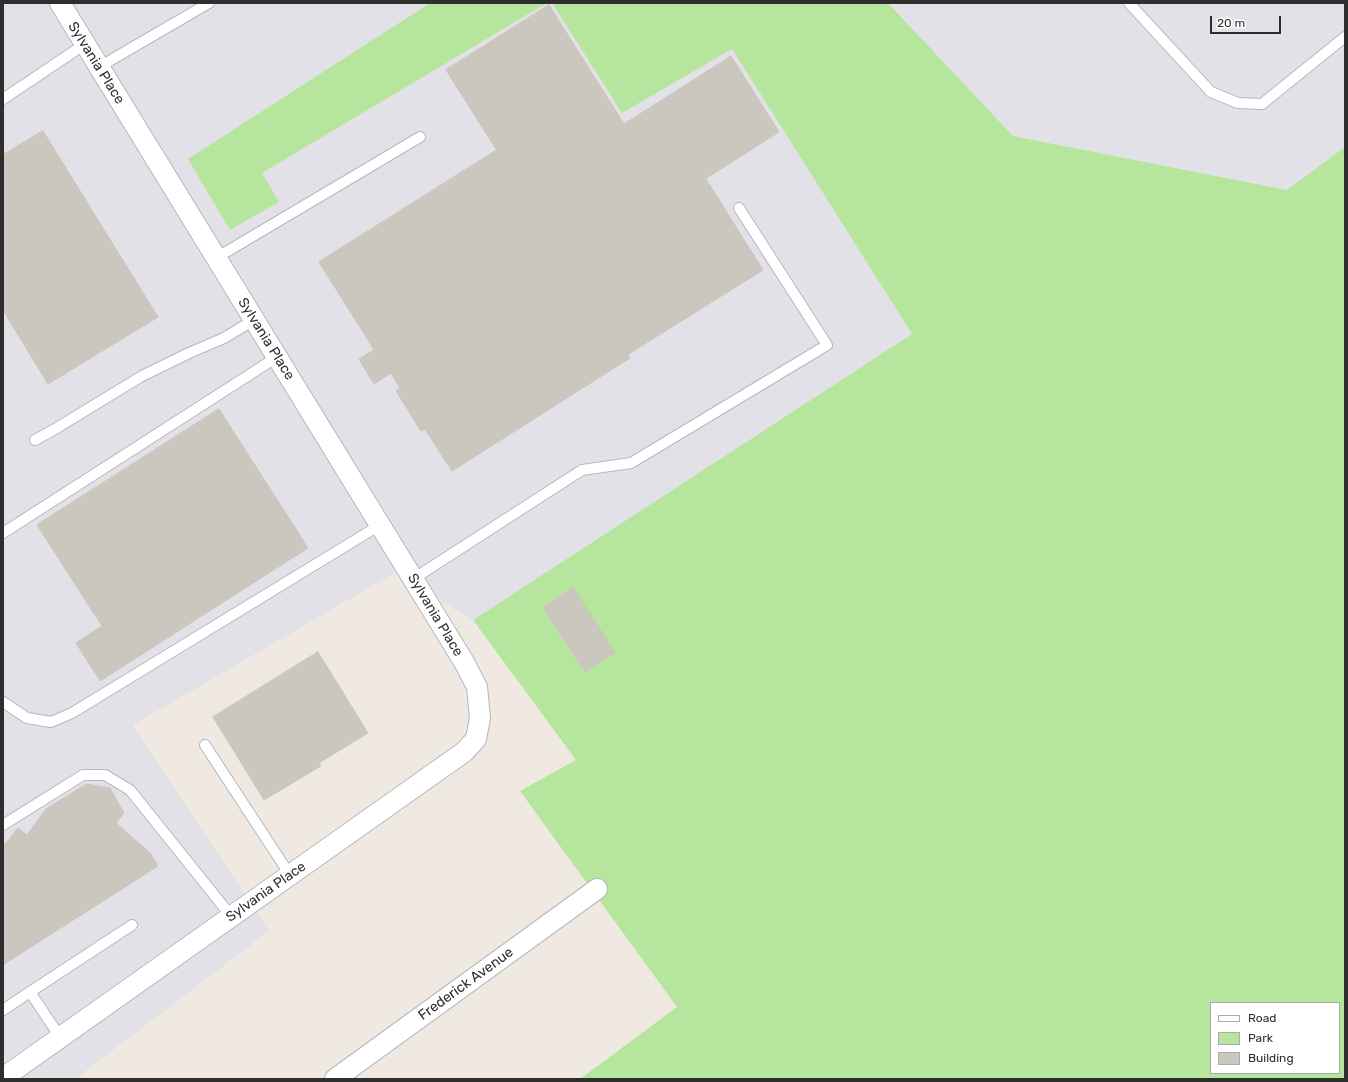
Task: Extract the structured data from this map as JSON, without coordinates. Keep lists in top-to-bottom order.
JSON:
{
  "streets": {
    "street": ["Sylvania Place", "Frederick Avenue"]
  },
  "legend": ["Road", "Park", "Building"],
  "scale_bar": "20 m"
}
